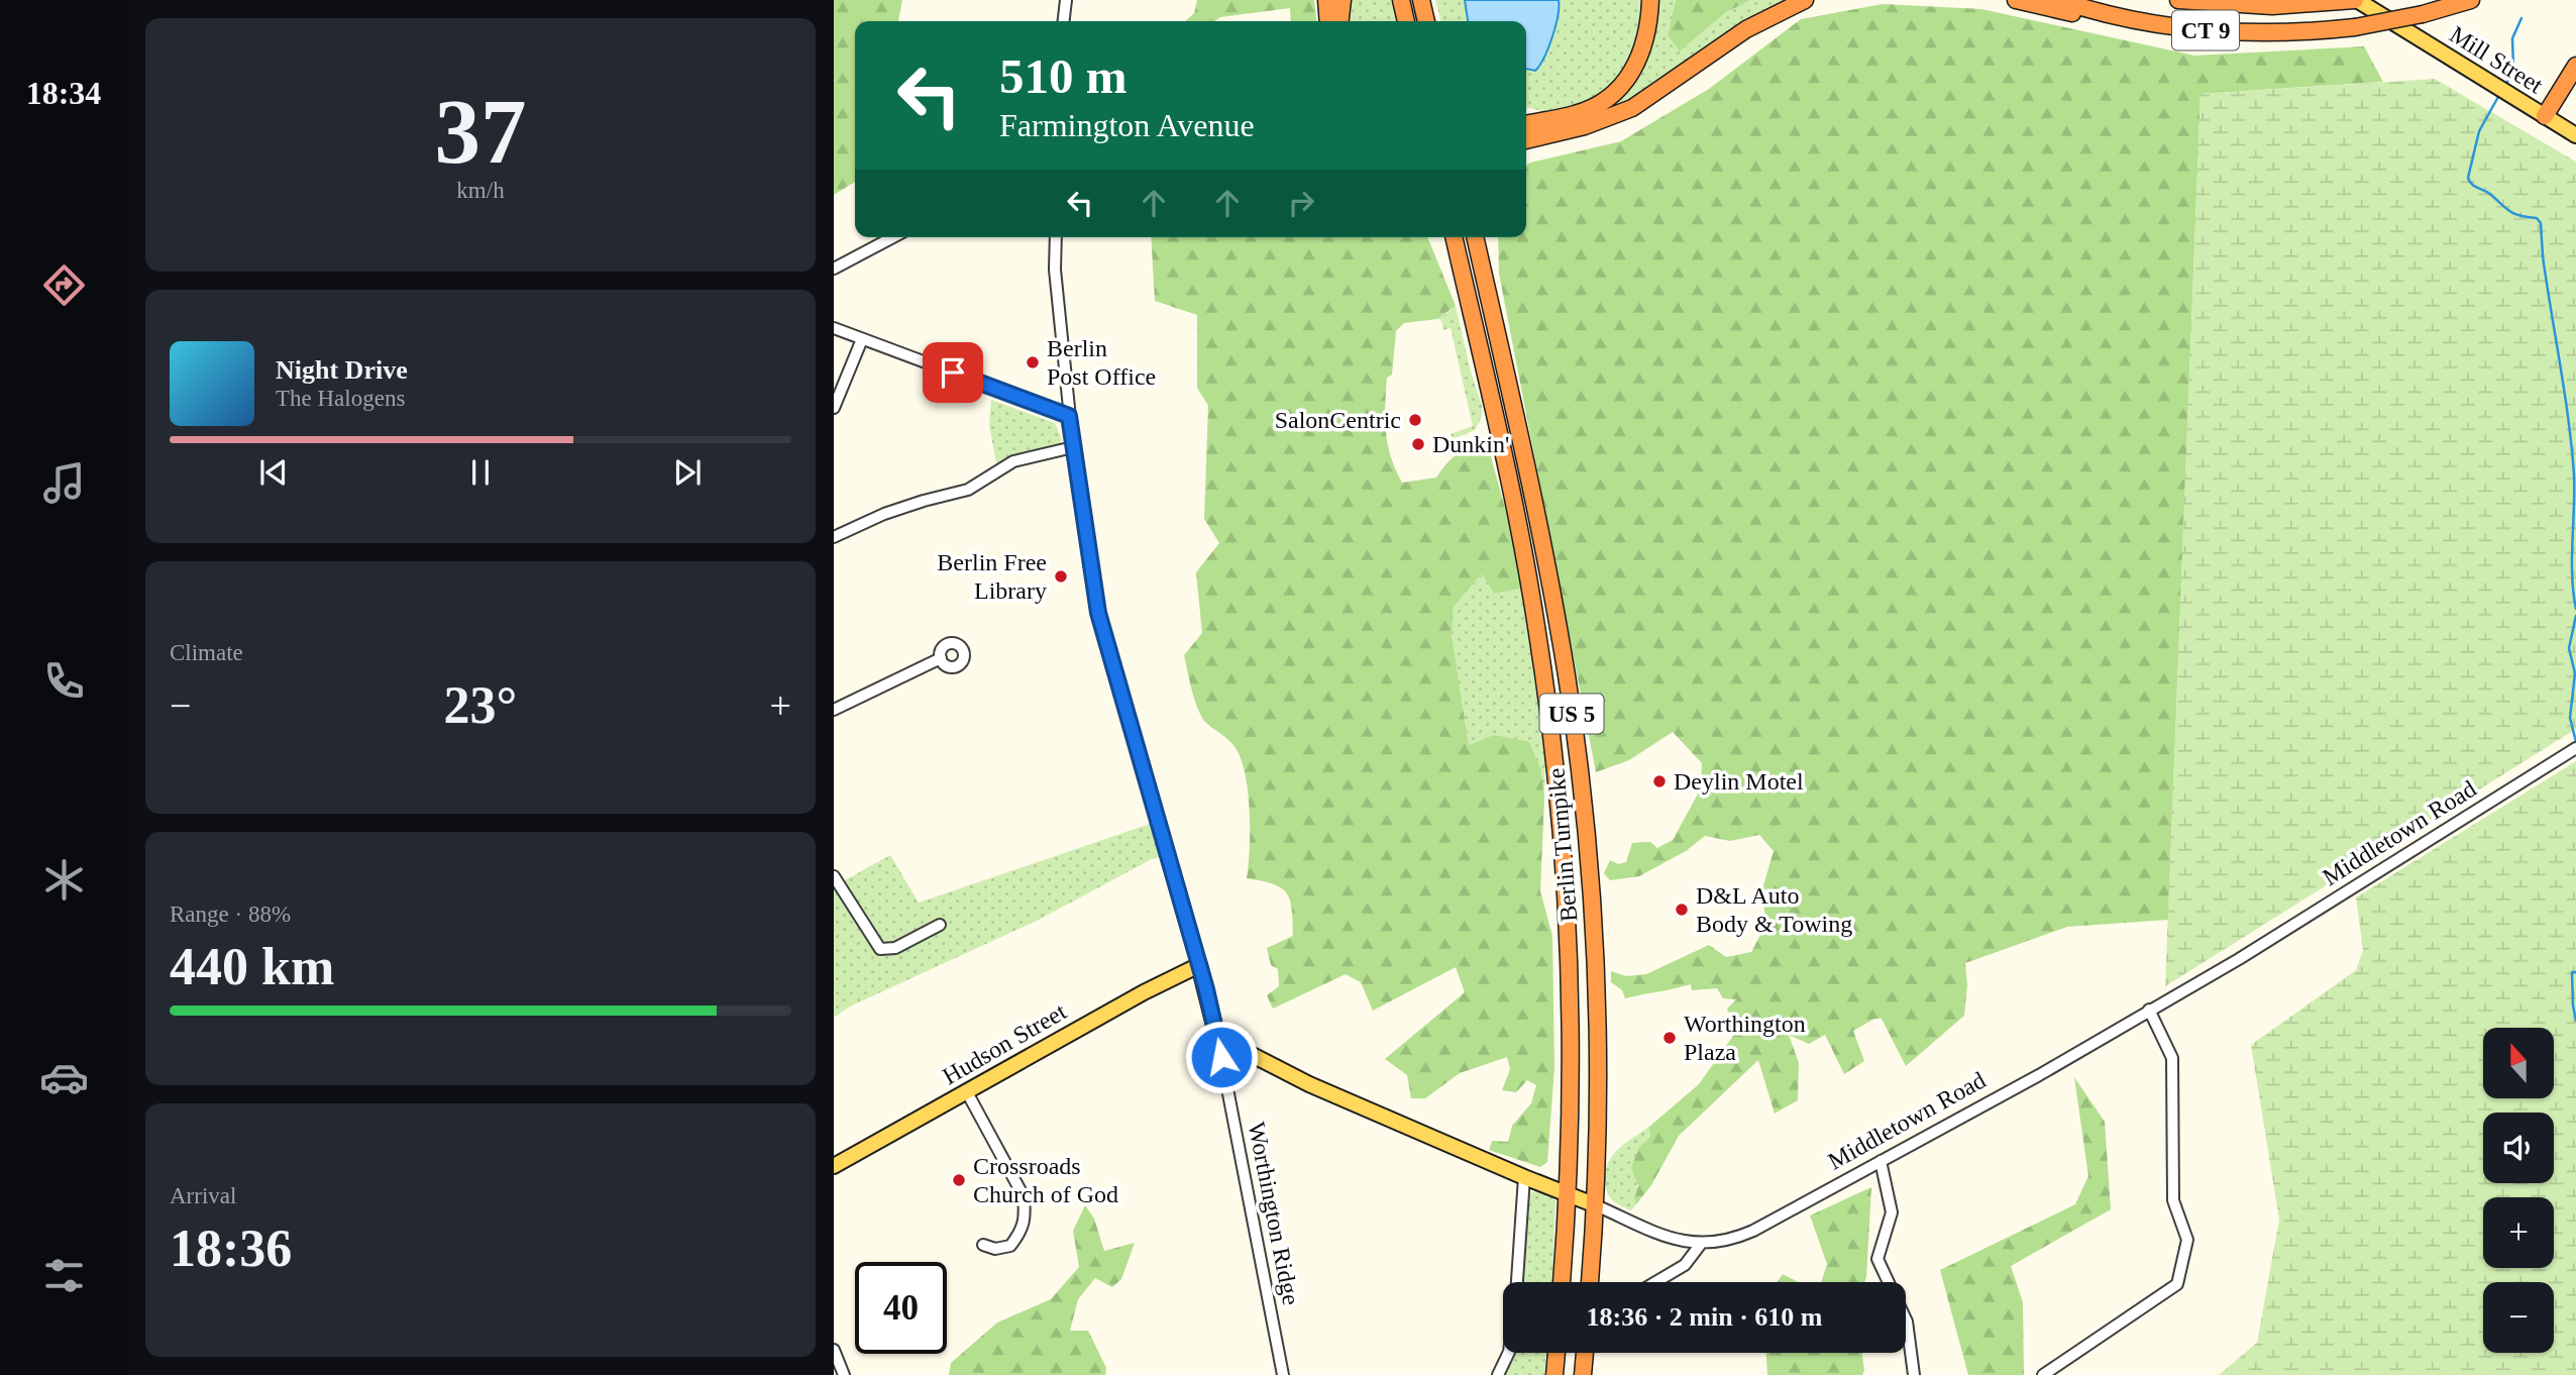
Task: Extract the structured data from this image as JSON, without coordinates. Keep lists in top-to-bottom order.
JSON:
{
  "streets": {
    "highway": ["CT 9", "US 5", "Berlin Turnpike"],
    "main road": [
      "Mill Street",
      "Middletown Road",
      "Hudson Street",
      "Worthington Ridge"
    ]
  },
  "crossings": [
    ["CT 9", "Mill Street"],
    ["Middletown Road", "Berlin Turnpike"],
    ["Middletown Road", "Worthington Ridge"],
    ["Hudson Street", "Worthington Ridge"]
  ],
  "places": [
    "Berlin Post Office",
    "SalonCentric",
    "Dunkin'",
    "Berlin Free Library",
    "Deylin Motel",
    "D&L Auto Body & Towing",
    "Worthington Plaza",
    "Crossroads Church of God"
  ],
  "north": "top",
  "page": {
    "tabs": "18:34",
    "tile": [
      ["37", "km/h"],
      "Climate",
      ["Range · 88%", "440 km"],
      ["Arrival", "18:36"]
    ],
    "turn": ["510 m", "Farmington Avenue"],
    "song": ["Night Drive", "The Halogens"],
    "heat": ["−", "23°", "+"],
    "map_buttons": ["+", "−"],
    "limit": "40",
    "trip": "18:36 · 2 min · 610 m"
  }
}
